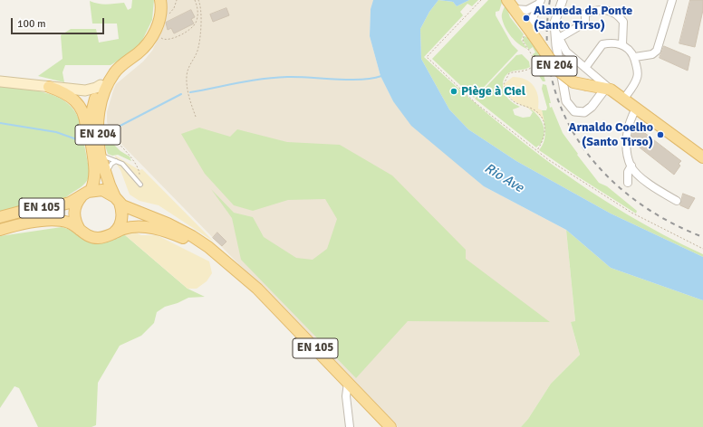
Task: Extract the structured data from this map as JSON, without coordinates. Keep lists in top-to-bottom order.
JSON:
{
  "streets": {
    "main road": ["EN 204", "EN 105"]
  },
  "crossings": [
    ["EN 204", "EN 105"]
  ],
  "water": ["Rio Ave"],
  "places": ["Alameda da Ponte (Santo Tirso)", "Piège à Ciel", "Arnaldo Coelho (Santo Tirso)"],
  "scale_bar": "100 m"
}
